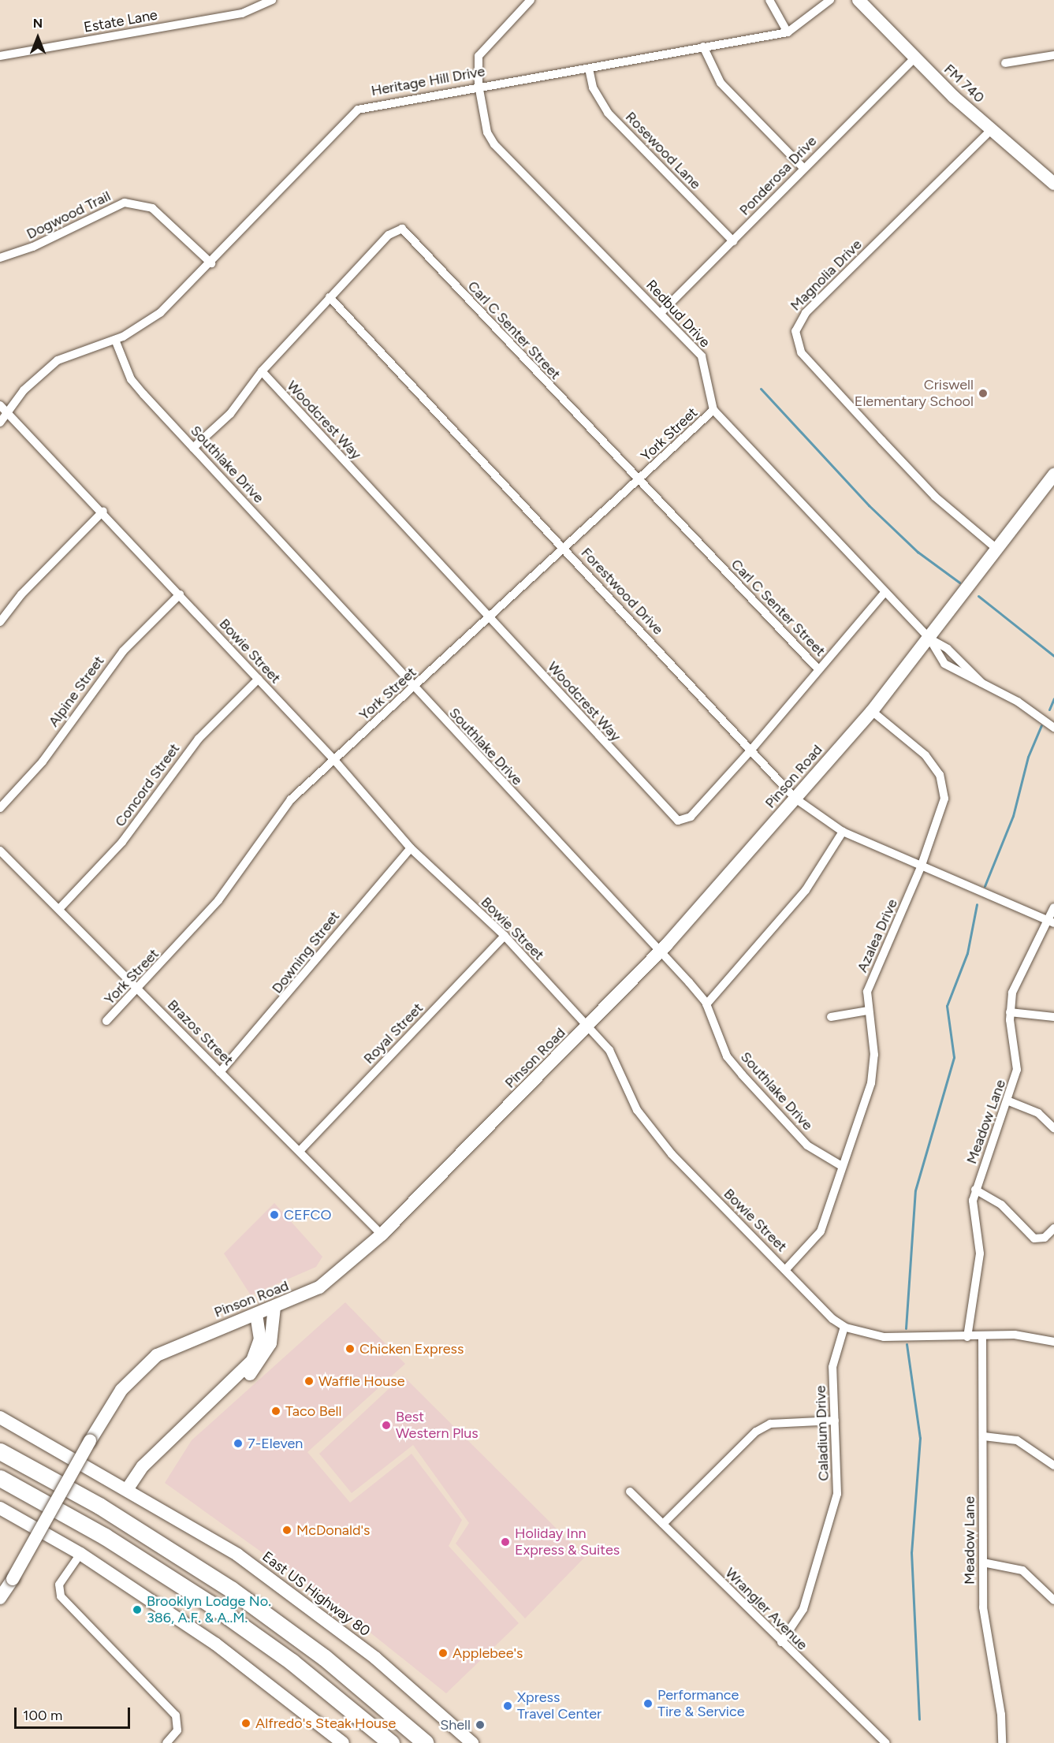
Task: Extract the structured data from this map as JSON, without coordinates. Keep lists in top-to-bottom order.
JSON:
{
  "streets": {
    "main road": ["FM 740", "Pinson Road", "East US Highway 80"],
    "street": [
      "Estate Lane",
      "Heritage Hill Drive",
      "Rosewood Lane",
      "Ponderosa Drive",
      "Dogwood Trail",
      "Magnolia Drive",
      "Redbud Drive",
      "Carl C Senter Street",
      "Woodcrest Way",
      "York Street",
      "Southlake Drive",
      "Forestwood Drive",
      "Bowie Street",
      "Alpine Street",
      "Concord Street",
      "Azalea Drive",
      "Downing Street",
      "Brazos Street",
      "Royal Street",
      "Meadow Lane",
      "Caladium Drive",
      "Wrangler Avenue"
    ]
  },
  "crossings": [
    ["Heritage Hill Drive", "Rosewood Lane"],
    ["Heritage Hill Drive", "Dogwood Trail"],
    ["Heritage Hill Drive", "Redbud Drive"],
    ["Heritage Hill Drive", "Southlake Drive"],
    ["Heritage Hill Drive", "Bowie Street"],
    ["FM 740", "Ponderosa Drive"],
    ["FM 740", "Magnolia Drive"],
    ["Rosewood Lane", "Ponderosa Drive"],
    ["Ponderosa Drive", "Redbud Drive"],
    ["Magnolia Drive", "Pinson Road"],
    ["Redbud Drive", "York Street"],
    ["Carl C Senter Street", "Woodcrest Way"],
    ["Carl C Senter Street", "York Street"],
    ["Carl C Senter Street", "Southlake Drive"],
    ["Carl C Senter Street", "Forestwood Drive"],
    ["Woodcrest Way", "York Street"],
    ["Woodcrest Way", "Forestwood Drive"],
    ["York Street", "Southlake Drive"],
    ["York Street", "Forestwood Drive"],
    ["York Street", "Bowie Street"],
    ["York Street", "Brazos Street"],
    ["Southlake Drive", "Pinson Road"],
    ["Southlake Drive", "Azalea Drive"],
    ["Forestwood Drive", "Pinson Road"],
    ["Forestwood Drive", "Azalea Drive"],
    ["Forestwood Drive", "Meadow Lane"],
    ["Bowie Street", "Alpine Street"],
    ["Bowie Street", "Pinson Road"],
    ["Bowie Street", "Concord Street"],
    ["Bowie Street", "Azalea Drive"],
    ["Bowie Street", "Downing Street"],
    ["Bowie Street", "Royal Street"],
    ["Bowie Street", "Meadow Lane"],
    ["Bowie Street", "Caladium Drive"],
    ["Pinson Road", "Azalea Drive"],
    ["Pinson Road", "Brazos Street"],
    ["Concord Street", "Brazos Street"],
    ["Downing Street", "Brazos Street"],
    ["Brazos Street", "Royal Street"],
    ["Caladium Drive", "Wrangler Avenue"]
  ],
  "places": [
    "Criswell Elementary School",
    "CEFCO",
    "Chicken Express",
    "Waffle House",
    "Taco Bell",
    "Best Western Plus",
    "7-Eleven",
    "McDonald's",
    "Holiday Inn Express & Suites",
    "Brooklyn Lodge No. 386, A.F. & A..M.",
    "Applebee's",
    "Performance Tire & Service",
    "Xpress Travel Center",
    "Alfredo's Steak House",
    "Shell"
  ],
  "scale_bar": "100 m",
  "north": "top"
}
